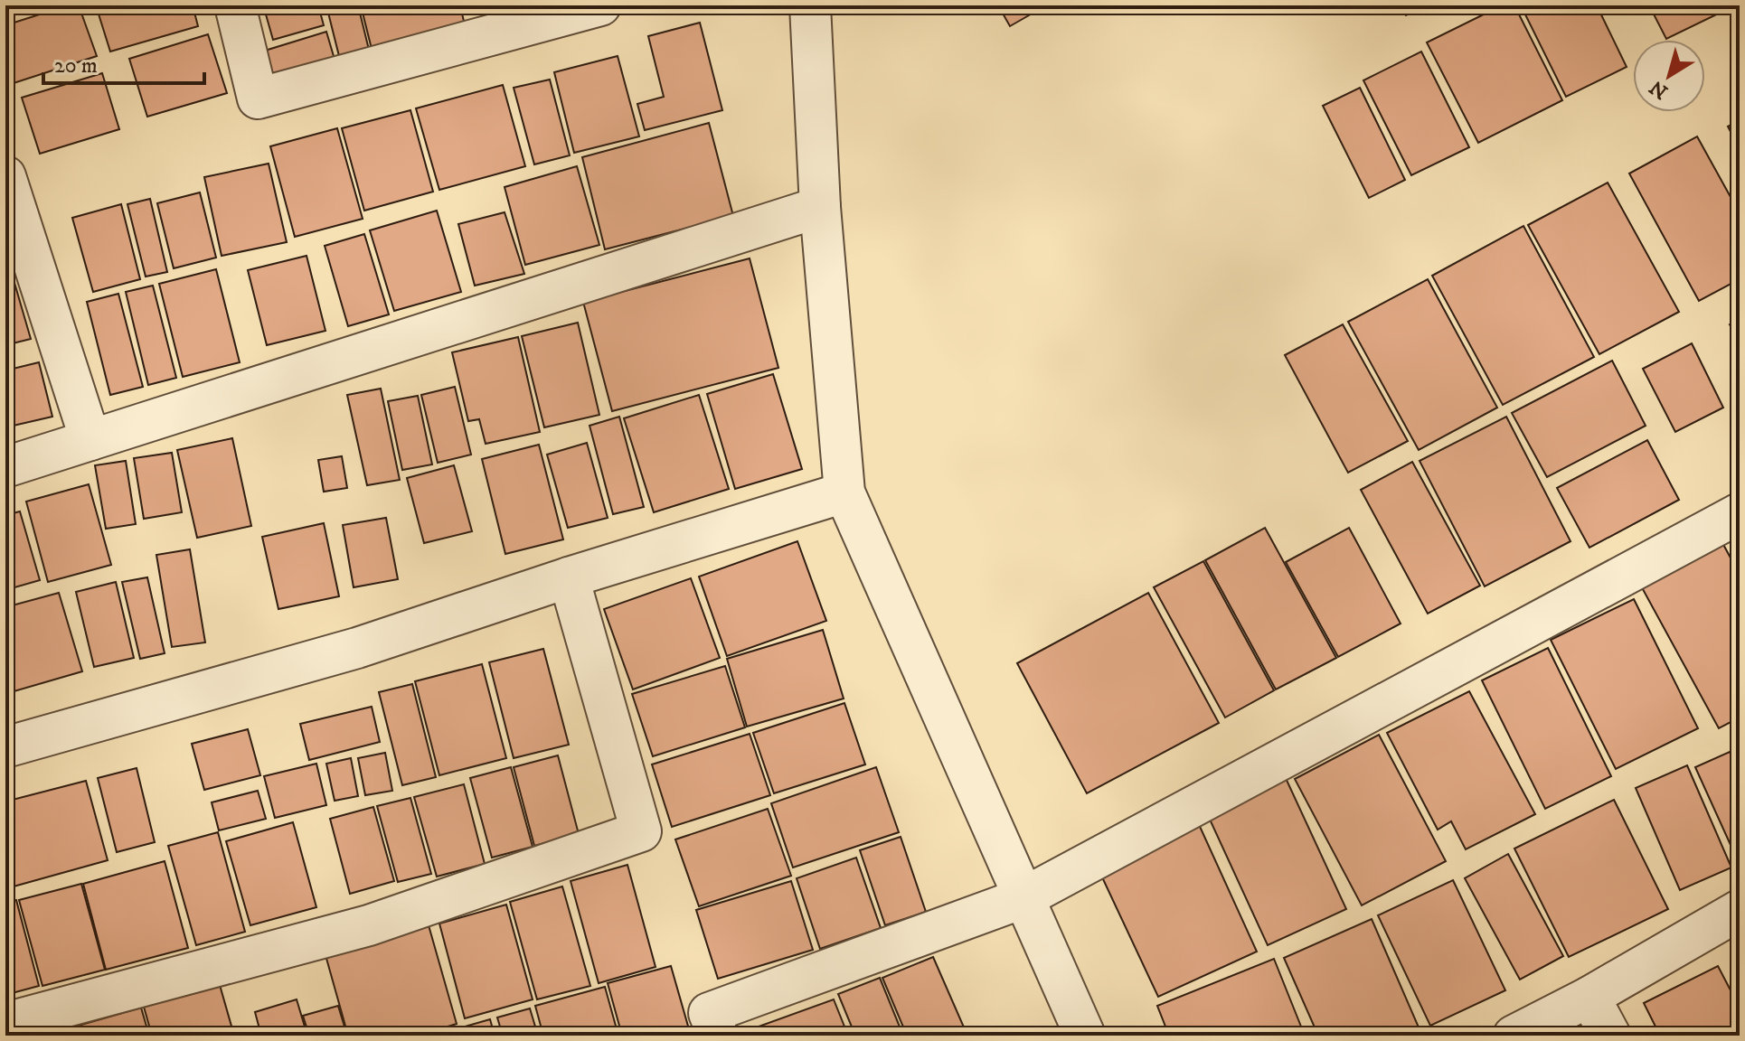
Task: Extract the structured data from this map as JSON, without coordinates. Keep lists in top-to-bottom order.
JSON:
{
  "scale_bar": "20 m",
  "north": "bottom left"
}
